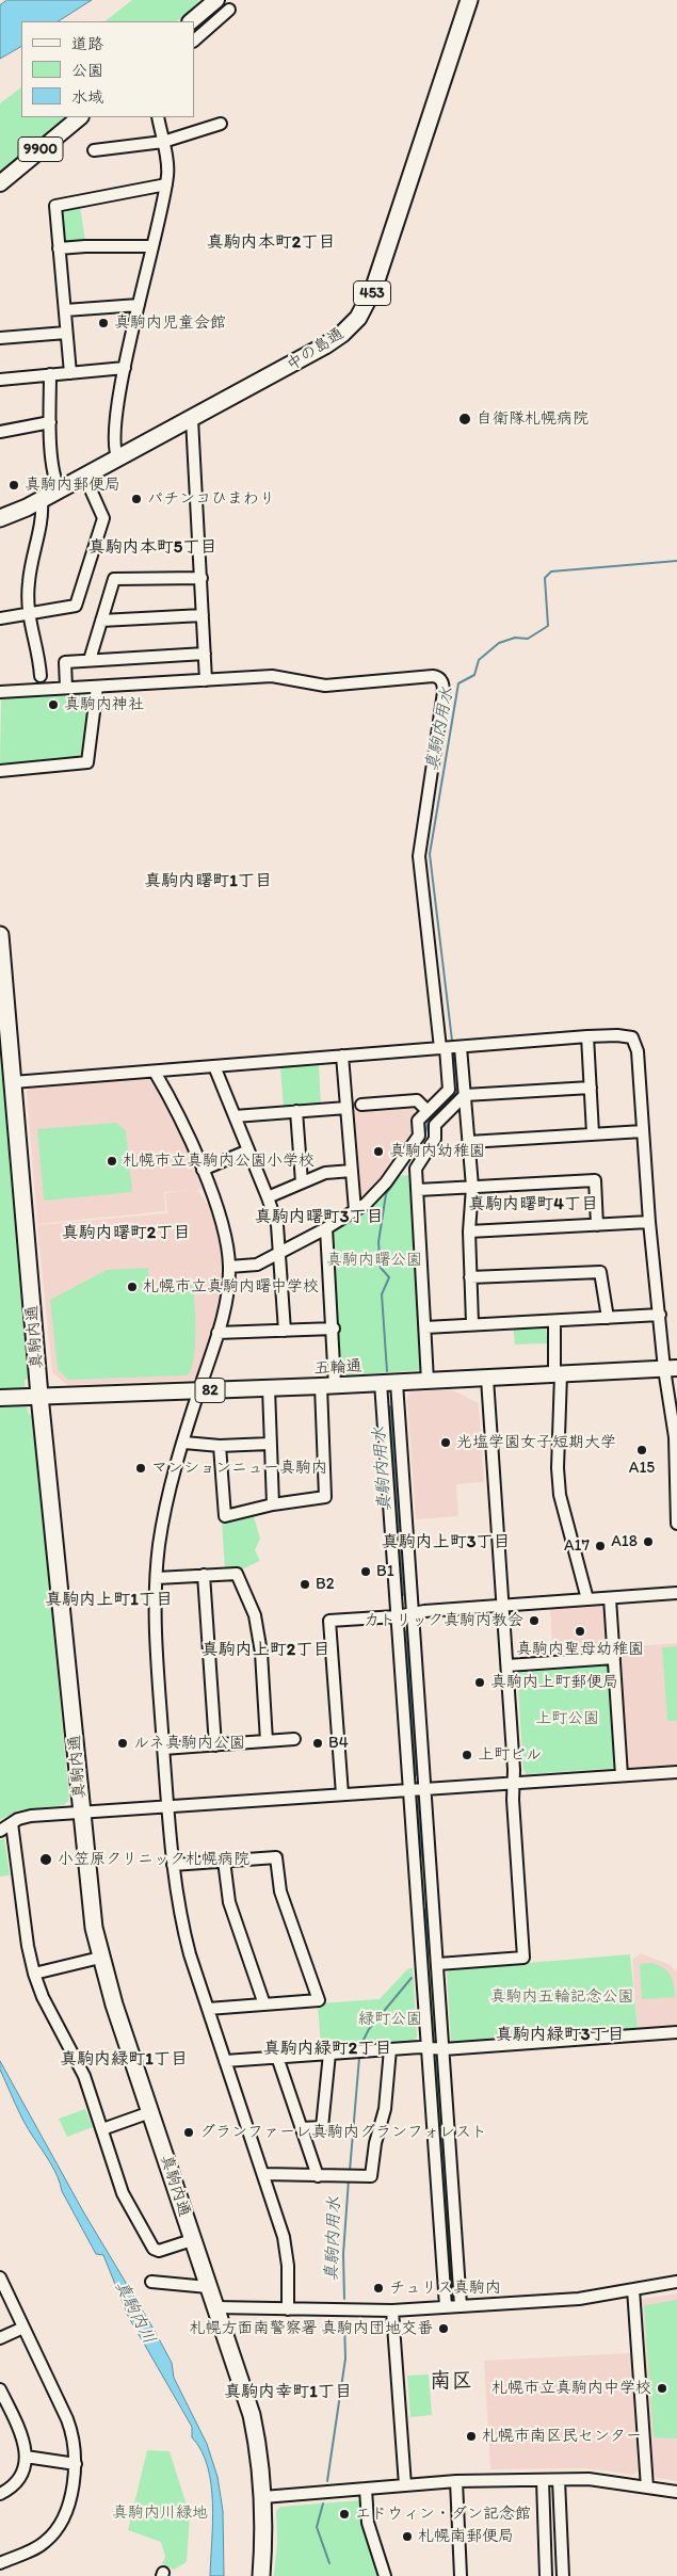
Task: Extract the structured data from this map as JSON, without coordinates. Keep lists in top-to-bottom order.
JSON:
{
  "streets": {
    "highway": ["453", "中の島通", "真駒内通"],
    "main road": ["9900", "五輪通", "82"]
  },
  "crossings": [
    ["真駒内通", "五輪通"]
  ],
  "districts": [
    "真駒内本町2丁目",
    "真駒内本町5丁目",
    "真駒内曙町1丁目",
    "真駒内曙町4丁目",
    "真駒内曙町3丁目",
    "真駒内曙町2丁目",
    "真駒内上町3丁目",
    "真駒内上町1丁目",
    "真駒内上町2丁目",
    "真駒内緑町3丁目",
    "真駒内緑町2丁目",
    "真駒内緑町1丁目",
    "南区",
    "真駒内幸町1丁目"
  ],
  "water": ["真駒内用水", "真駒内川"],
  "parks": [
    "真駒内曙公園",
    "上町公園",
    "真駒内五輪記念公園",
    "緑町公園",
    "真駒内川緑地"
  ],
  "places": [
    "真駒内児童会館",
    "自衛隊札幌病院",
    "真駒内郵便局",
    "パチンコひまわり",
    "真駒内神社",
    "真駒内幼稚園",
    "札幌市立真駒内公園小学校",
    "札幌市立真駒内曙中学校",
    "光塩学園女子短期大学",
    "A15",
    "マンションニュー真駒内",
    "A18",
    "A17",
    "B1",
    "B2",
    "カトリック真駒内教会",
    "真駒内聖母幼稚園",
    "真駒内上町郵便局",
    "ルネ真駒内公園",
    "B4",
    "上町ビル",
    "小笠原クリニック札幌病院",
    "グランファーレ真駒内グランフォレスト",
    "チュリス真駒内",
    "札幌方面南警察署 真駒内団地交番",
    "札幌市立真駒内中学校",
    "札幌市南区民センター",
    "エドウィン・ダン記念館",
    "札幌南郵便局"
  ],
  "legend": ["道路", "公園", "水域"]
}
